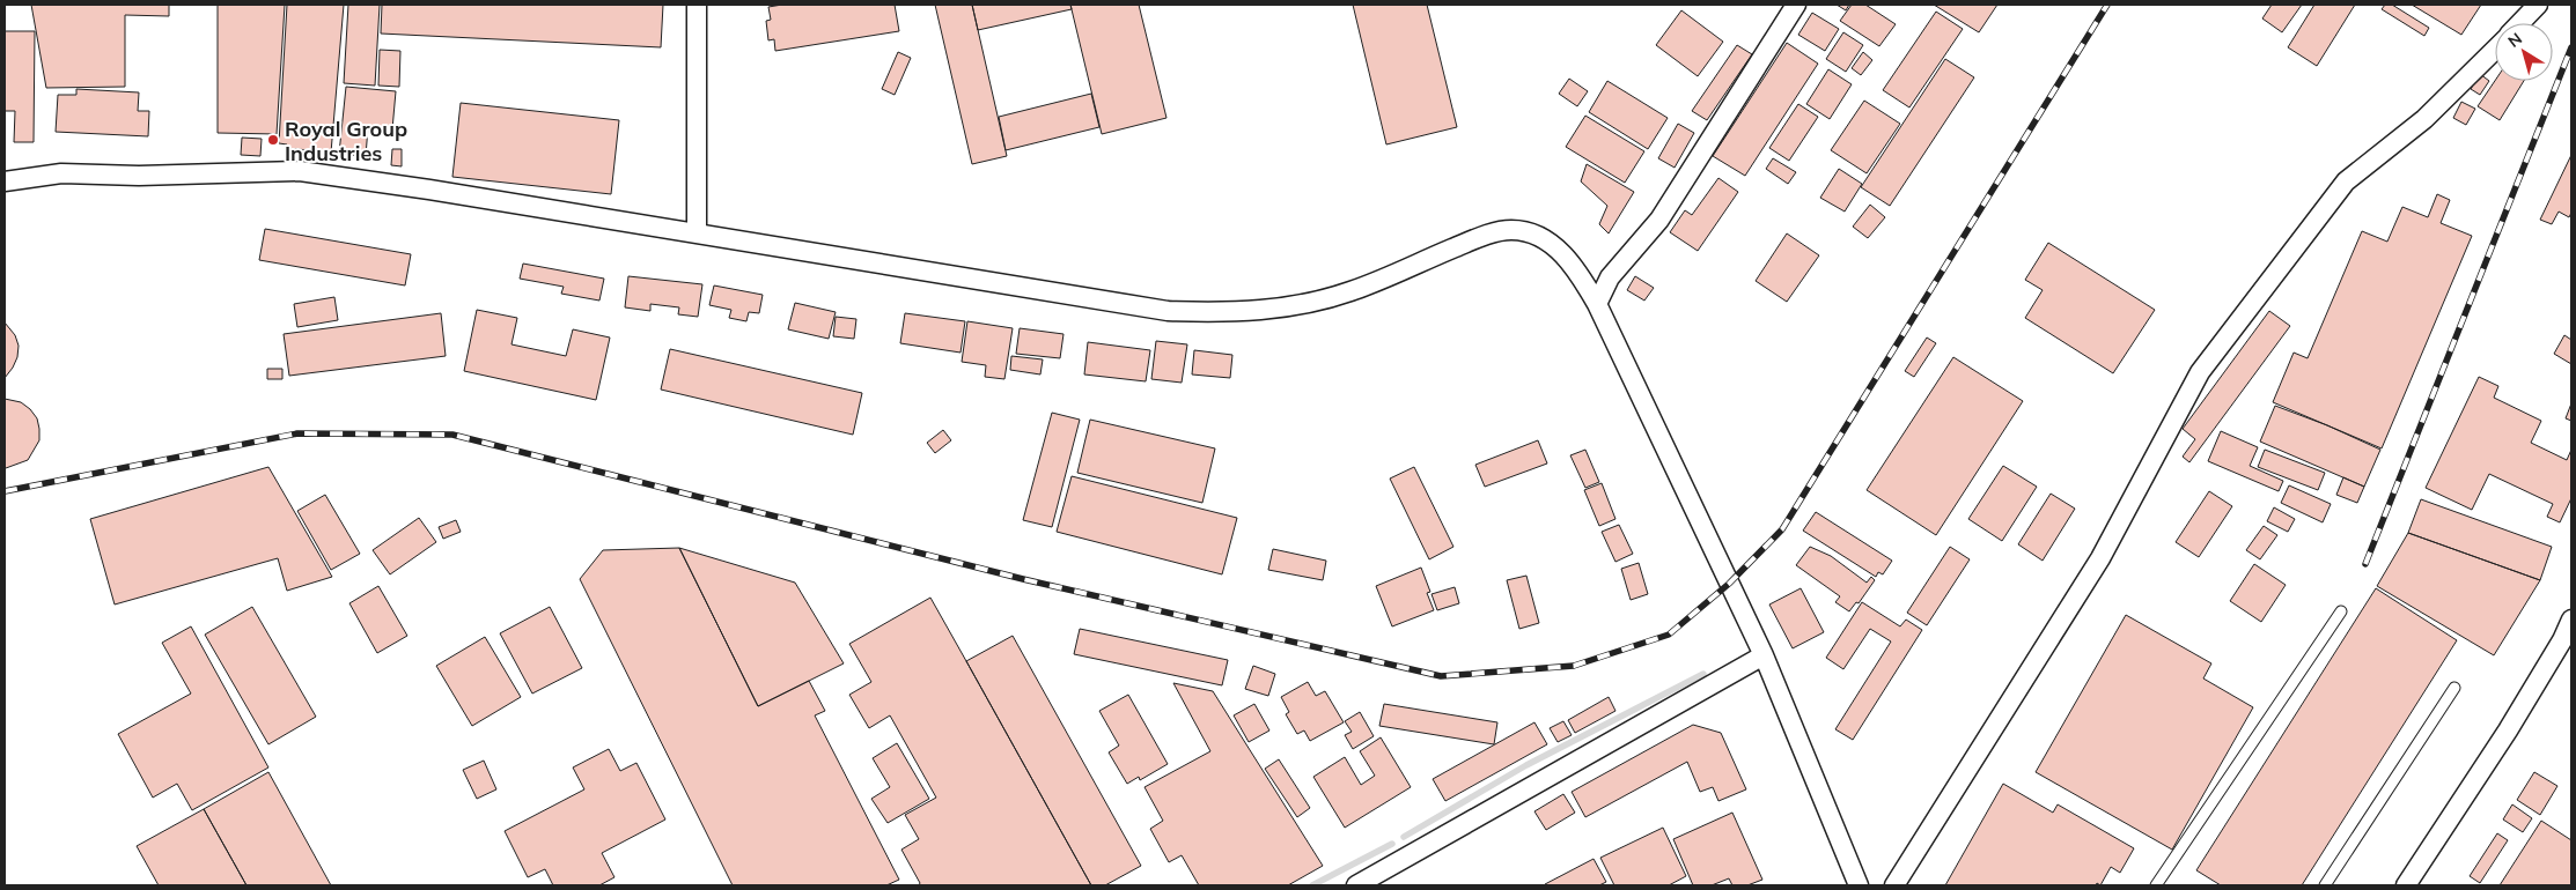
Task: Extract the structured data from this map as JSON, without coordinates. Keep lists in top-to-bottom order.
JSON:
{
  "places": ["Royal Group Industries"],
  "north": "top left"
}
